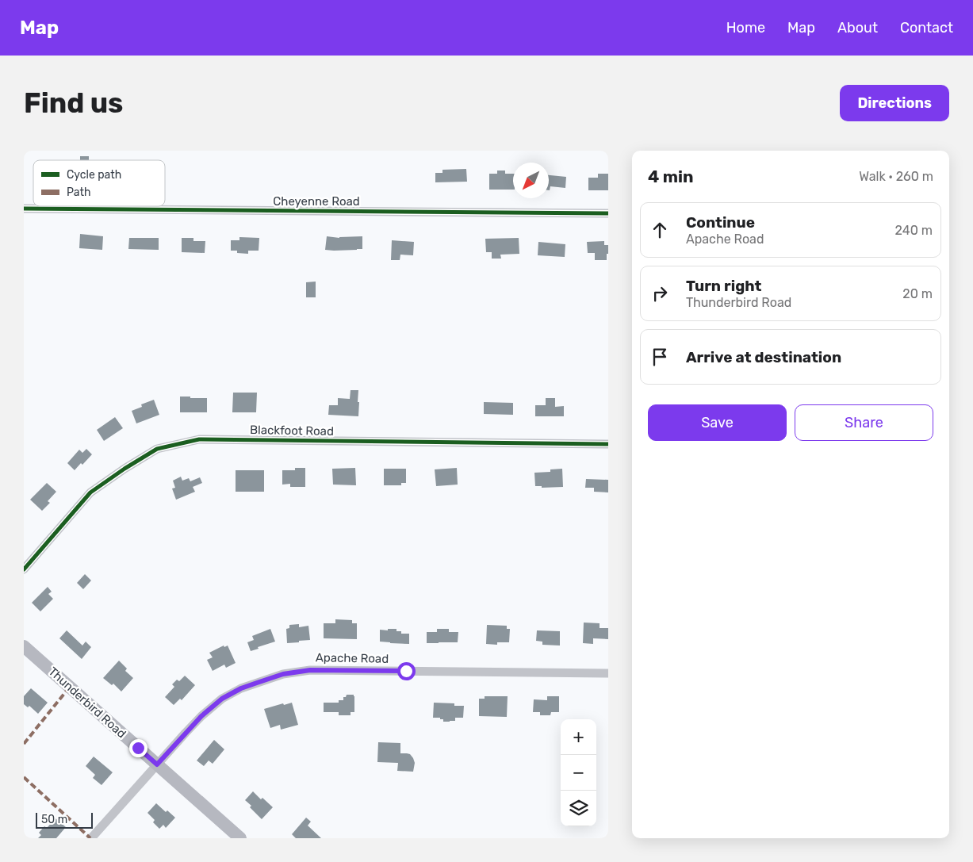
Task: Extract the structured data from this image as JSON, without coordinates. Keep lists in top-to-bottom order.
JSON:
{
  "streets": {
    "main road": ["Thunderbird Road"],
    "street": ["Cheyenne Road", "Blackfoot Road", "Apache Road"]
  },
  "crossings": [
    ["Apache Road", "Thunderbird Road"]
  ],
  "legend": ["Cycle path", "Path"],
  "scale_bar": "50 m",
  "north": "bottom left",
  "page": {
    "header": "Map",
    "nav": [
      "Home",
      "Map",
      "About",
      "Contact"
    ],
    "buttons": [
      "Directions",
      ["Save", "Share"]
    ],
    "title": "Find us",
    "heading": ["4 min", "Walk · 260 m"],
    "list": [
      ["Continue", "Apache Road", "240 m"],
      ["Turn right", "Thunderbird Road", "20 m"],
      "Arrive at destination"
    ],
    "map_buttons": ["+", "−"],
    "scale": "50 m"
  }
}
